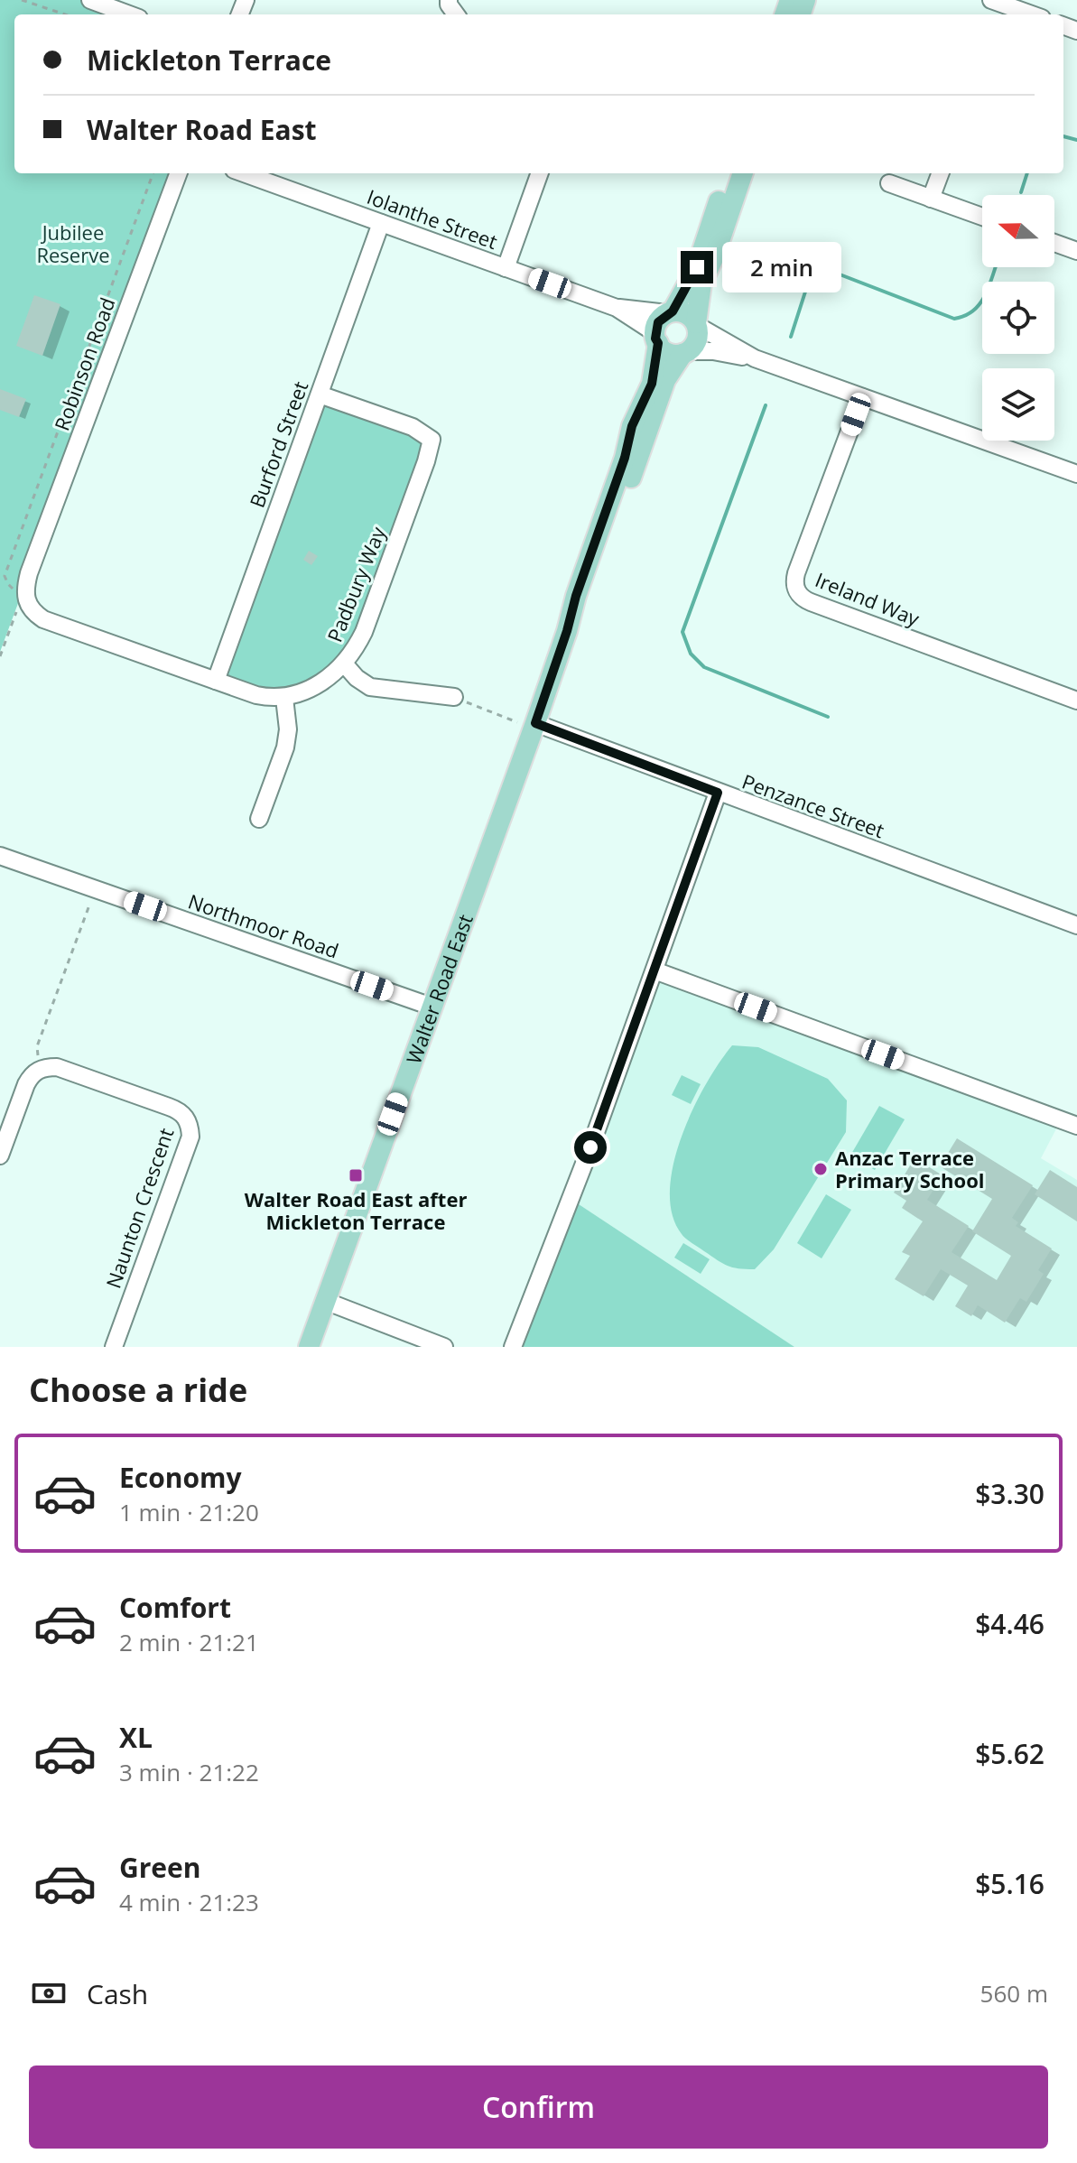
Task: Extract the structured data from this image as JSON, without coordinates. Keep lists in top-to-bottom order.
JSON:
{
  "streets": {
    "main road": ["Walter Road East"],
    "street": [
      "Iolanthe Street",
      "Robinson Road",
      "Burford Street",
      "Padbury Way",
      "Ireland Way",
      "Penzance Street",
      "Northmoor Road",
      "Naunton Crescent"
    ]
  },
  "crossings": [
    ["Iolanthe Street", "Burford Street"],
    ["Iolanthe Street", "Walter Road East"],
    ["Burford Street", "Padbury Way"],
    ["Penzance Street", "Walter Road East"],
    ["Northmoor Road", "Walter Road East"]
  ],
  "parks": ["Jubilee Reserve"],
  "places": {
    "other": ["Anzac Terrace Primary School"],
    "transit": ["Walter Road East after Mickleton Terrace"]
  },
  "north": "left",
  "page": {
    "banner": ["Mickleton Terrace", "Walter Road East"],
    "bubble": "2 min",
    "heading": "Choose a ride",
    "list": [
      {
        "name": "Economy",
        "note": "1 min · 21:20",
        "value": "$3.30"
      },
      {
        "name": "Comfort",
        "note": "2 min · 21:21",
        "value": "$4.46"
      },
      {
        "name": "XL",
        "note": "3 min · 21:22",
        "value": "$5.62"
      },
      {
        "name": "Green",
        "note": "4 min · 21:23",
        "value": "$5.16"
      }
    ],
    "pay": ["Cash", "560 m"],
    "buttons": "Confirm"
  }
}
